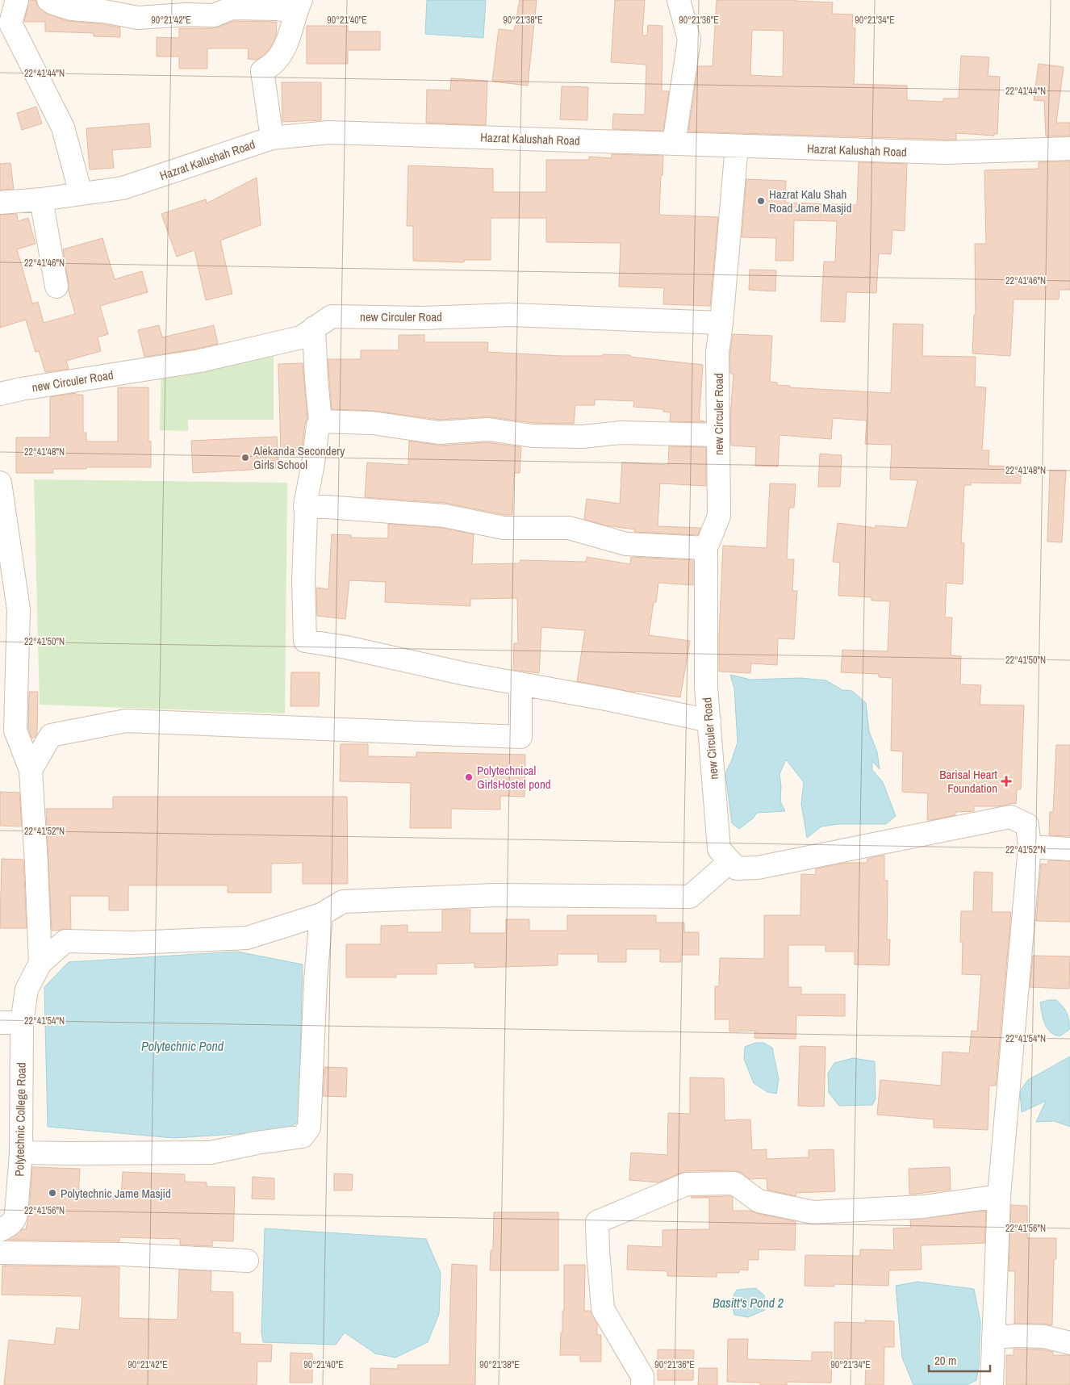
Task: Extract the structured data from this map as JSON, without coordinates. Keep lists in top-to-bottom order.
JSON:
{
  "streets": {
    "street": ["Hazrat Kalushah Road", "new Circuler Road", "Polytechnic College Road"]
  },
  "water": ["Polytechnic Pond", "Basitt's Pond 2"],
  "places": {
    "other": [
      "Hazrat Kalu Shah Road Jame Masjid",
      "Alekanda Secondery Girls School",
      "Polytechnical GirlsHostel pond",
      "Polytechnic Jame Masjid"
    ],
    "health": ["Barisal Heart Foundation"]
  },
  "scale_bar": "20 m",
  "coordinates": [
    "90°21'42\"E",
    "90°21'40\"E",
    "90°21'38\"E",
    "90°21'36\"E",
    "90°21'34\"E",
    "22°41'44\"N",
    "22°41'46\"N",
    "22°41'48\"N",
    "22°41'50\"N",
    "22°41'52\"N",
    "22°41'54\"N",
    "22°41'56\"N"
  ]
}
